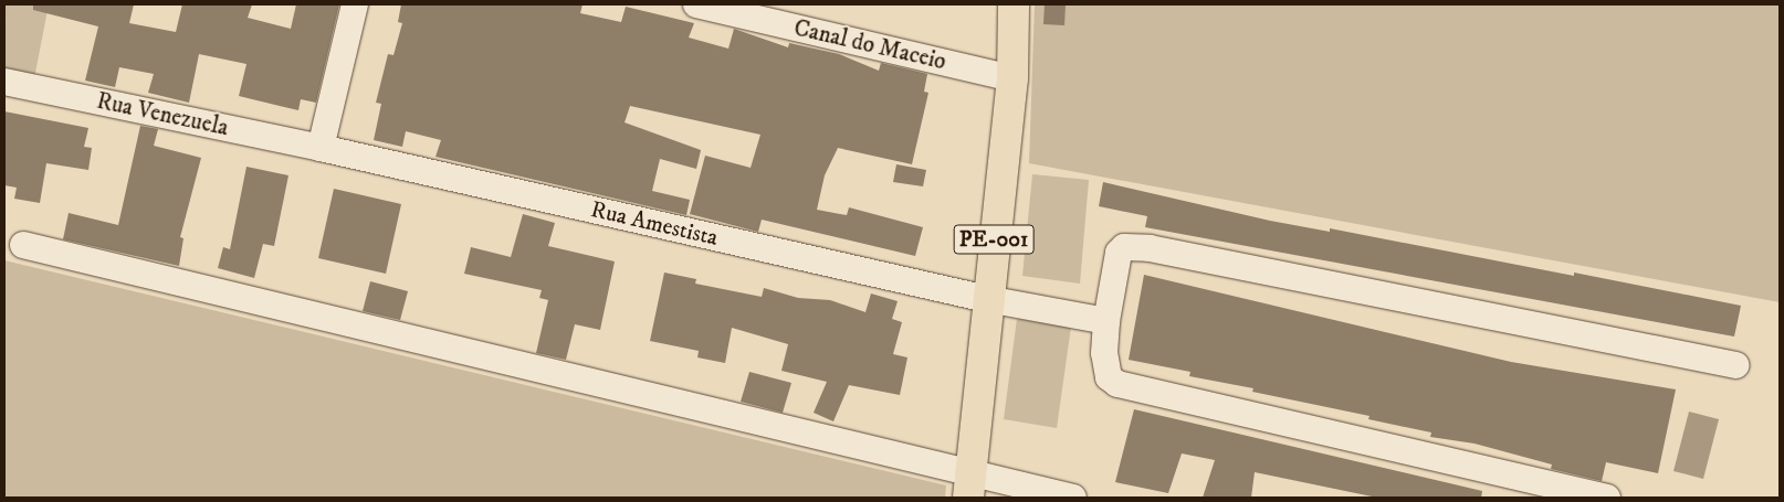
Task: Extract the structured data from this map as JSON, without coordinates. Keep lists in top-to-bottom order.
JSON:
{
  "streets": {
    "main road": ["PE-001"],
    "street": ["Canal do Maceio", "Rua Venezuela", "Rua Amestista"]
  },
  "crossings": [
    ["Canal do Maceio", "PE-001"],
    ["Rua Venezuela", "Rua Amestista"],
    ["Rua Amestista", "PE-001"]
  ]
}
